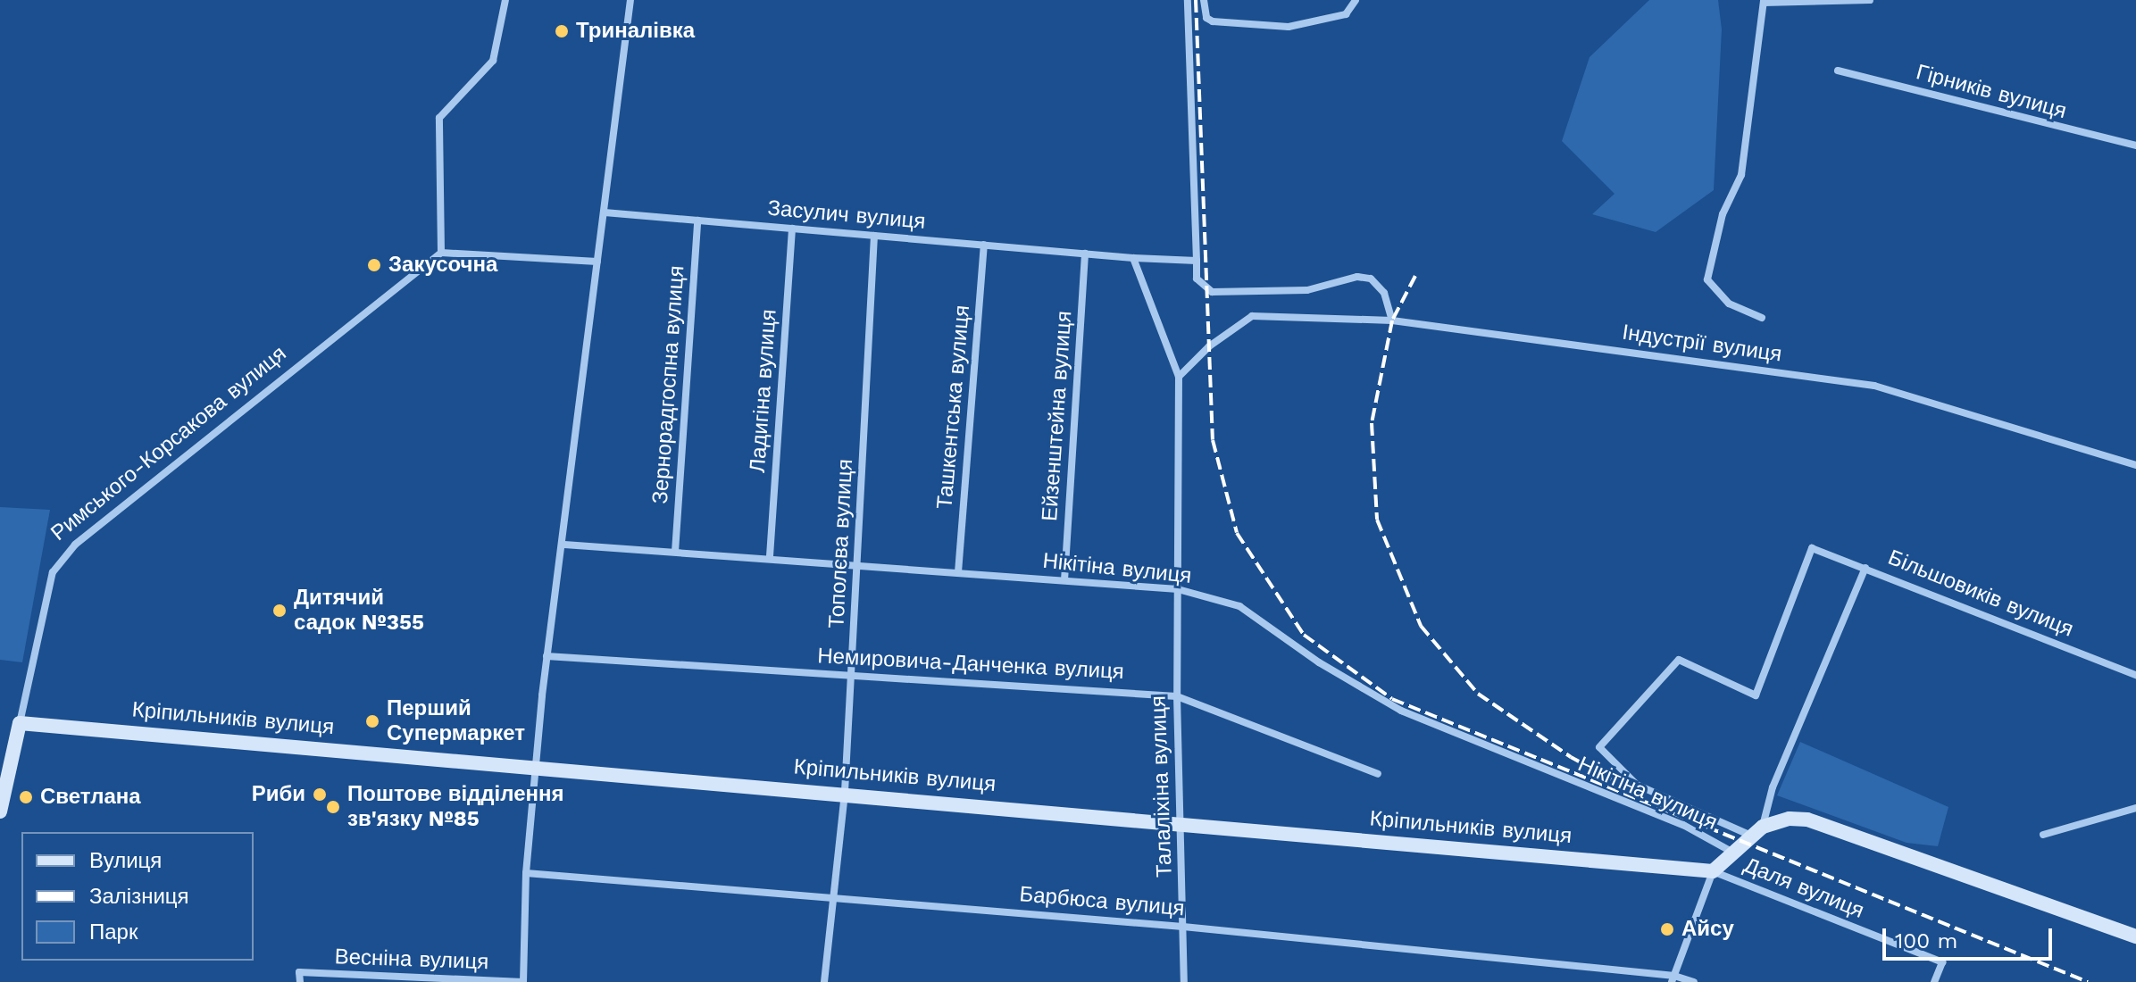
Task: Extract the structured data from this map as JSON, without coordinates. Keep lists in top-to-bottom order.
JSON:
{
  "streets": {
    "street": [
      "Гірників вулиця",
      "Засулич вулиця",
      "Індустрії вулиця",
      "Зернорадгоспна вулиця",
      "Ладигіна вулиця",
      "Ташкентська вулиця",
      "Ейзенштейна вулиця",
      "Римського-Корсакова вулиця",
      "Тополєва вулиця",
      "Нікітіна вулиця",
      "Більшовиків вулиця",
      "Немировича-Данченка вулиця",
      "Кріпильників вулиця",
      "Талаліхіна вулиця",
      "Даля вулиця",
      "Барбюса вулиця",
      "Весніна вулиця"
    ]
  },
  "crossings": [
    ["Засулич вулиця", "Зернорадгоспна вулиця"],
    ["Засулич вулиця", "Ладигіна вулиця"],
    ["Засулич вулиця", "Ташкентська вулиця"],
    ["Засулич вулиця", "Ейзенштейна вулиця"],
    ["Засулич вулиця", "Тополєва вулиця"],
    ["Індустрії вулиця", "Талаліхіна вулиця"],
    ["Зернорадгоспна вулиця", "Нікітіна вулиця"],
    ["Ладигіна вулиця", "Нікітіна вулиця"],
    ["Ташкентська вулиця", "Нікітіна вулиця"],
    ["Ейзенштейна вулиця", "Нікітіна вулиця"],
    ["Римського-Корсакова вулиця", "Кріпильників вулиця"],
    ["Тополєва вулиця", "Нікітіна вулиця"],
    ["Тополєва вулиця", "Немировича-Данченка вулиця"],
    ["Тополєва вулиця", "Кріпильників вулиця"],
    ["Тополєва вулиця", "Барбюса вулиця"],
    ["Нікітіна вулиця", "Талаліхіна вулиця"],
    ["Немировича-Данченка вулиця", "Талаліхіна вулиця"],
    ["Кріпильників вулиця", "Талаліхіна вулиця"],
    ["Кріпильників вулиця", "Даля вулиця"],
    ["Талаліхіна вулиця", "Барбюса вулиця"]
  ],
  "places": [
    "Триналівка",
    "Закусочна",
    "Дитячий садок №355",
    "Перший Супермаркет",
    "Риби",
    "Светлана",
    "Поштове відділення зв'язку №85",
    "Айсу"
  ],
  "legend": ["Вулиця", "Залізниця", "Парк"],
  "scale_bar": "100 m"
}
